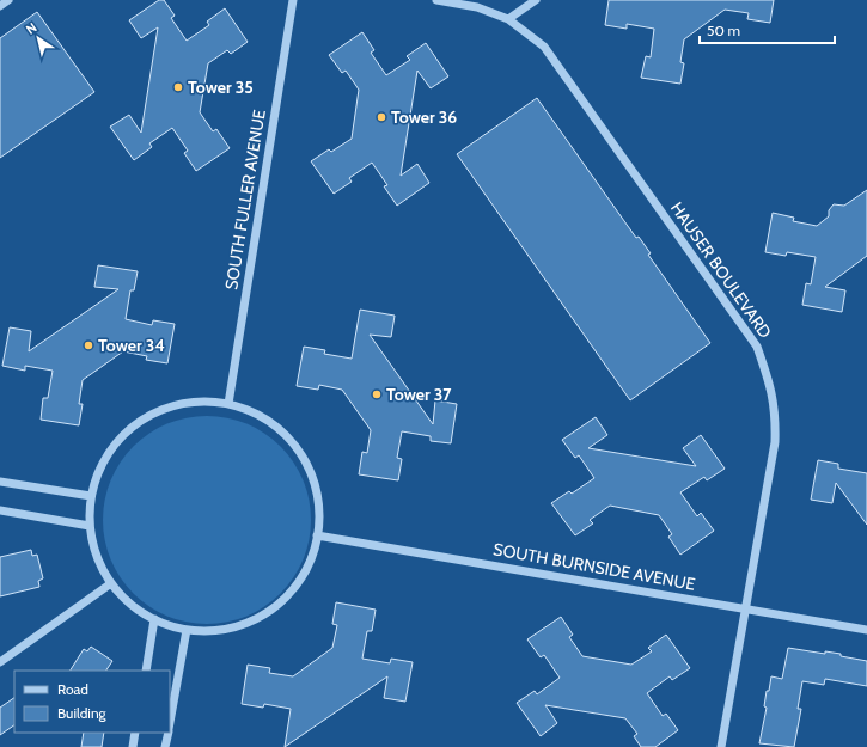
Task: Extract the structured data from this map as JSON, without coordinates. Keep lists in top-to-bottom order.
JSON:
{
  "streets": {
    "street": ["SOUTH FULLER AVENUE", "HAUSER BOULEVARD", "SOUTH BURNSIDE AVENUE"]
  },
  "crossings": [
    ["HAUSER BOULEVARD", "SOUTH BURNSIDE AVENUE"]
  ],
  "places": [
    "Tower 35",
    "Tower 36",
    "Tower 34",
    "Tower 37"
  ],
  "legend": ["Road", "Building"],
  "scale_bar": "50 m",
  "north": "top left"
}
